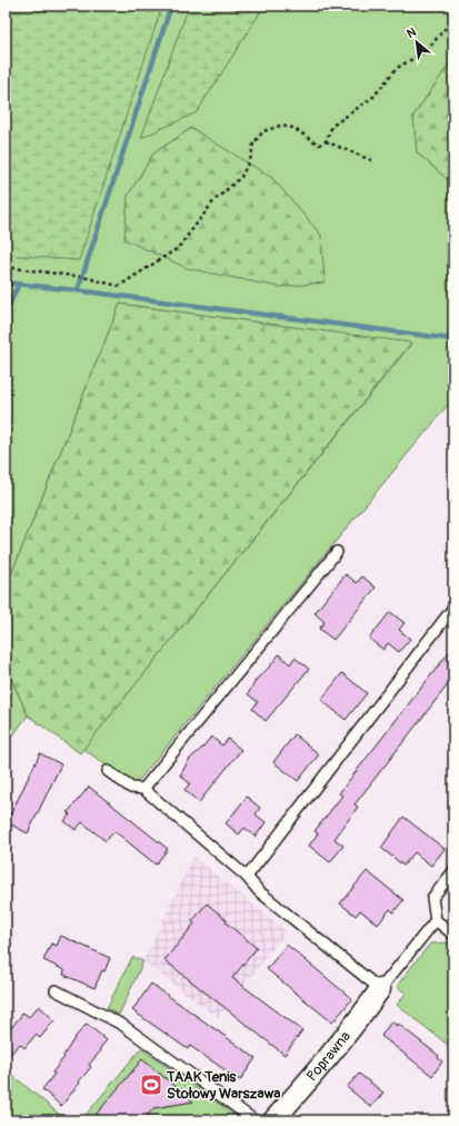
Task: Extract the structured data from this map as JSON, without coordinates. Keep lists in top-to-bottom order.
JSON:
{
  "streets": {
    "street": ["Poprawna"]
  },
  "places": {
    "sports": ["TAAK Tenis Stołowy Warszawa"]
  },
  "north": "top left"
}
